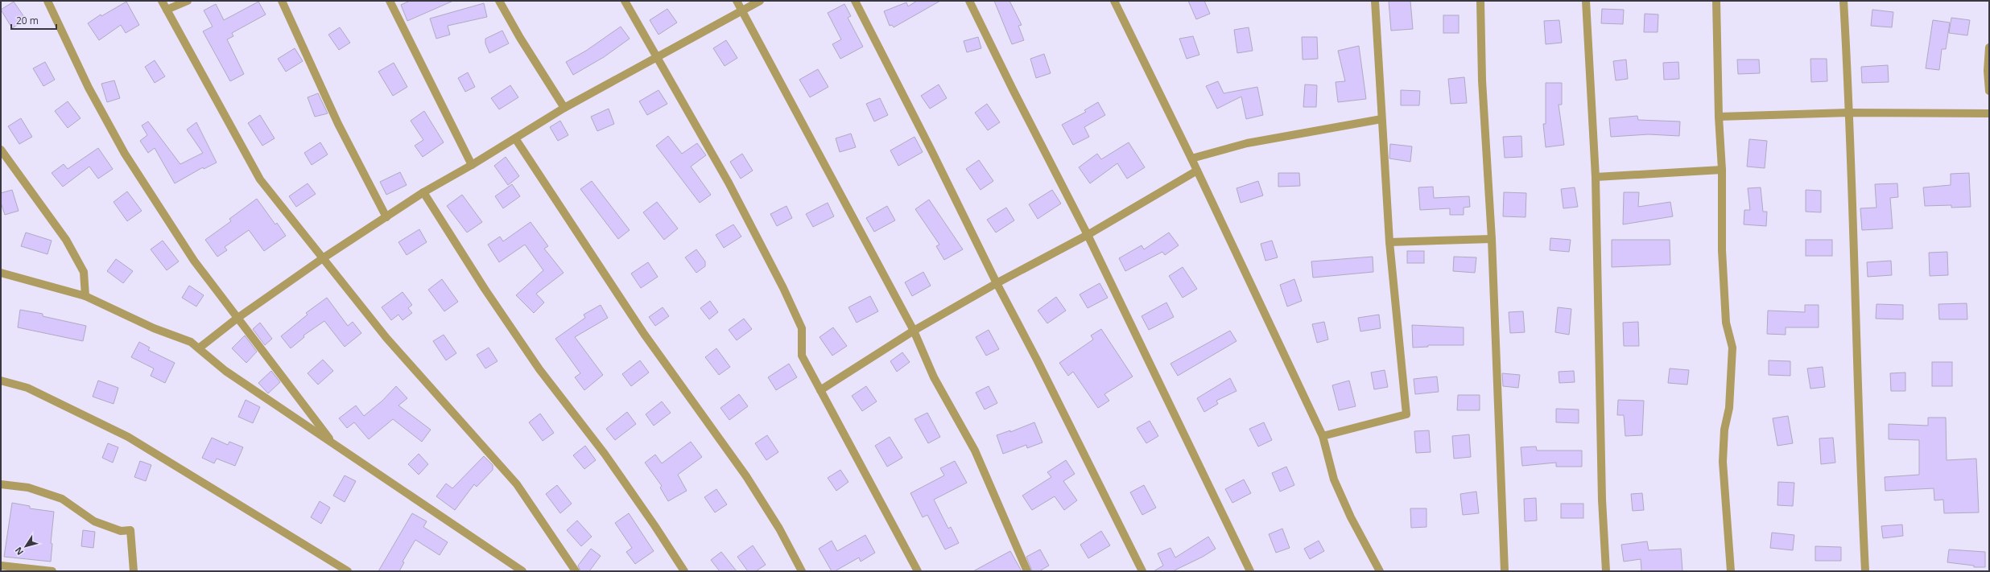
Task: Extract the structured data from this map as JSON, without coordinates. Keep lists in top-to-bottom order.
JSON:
{
  "scale_bar": "20 m",
  "north": "bottom left"
}
